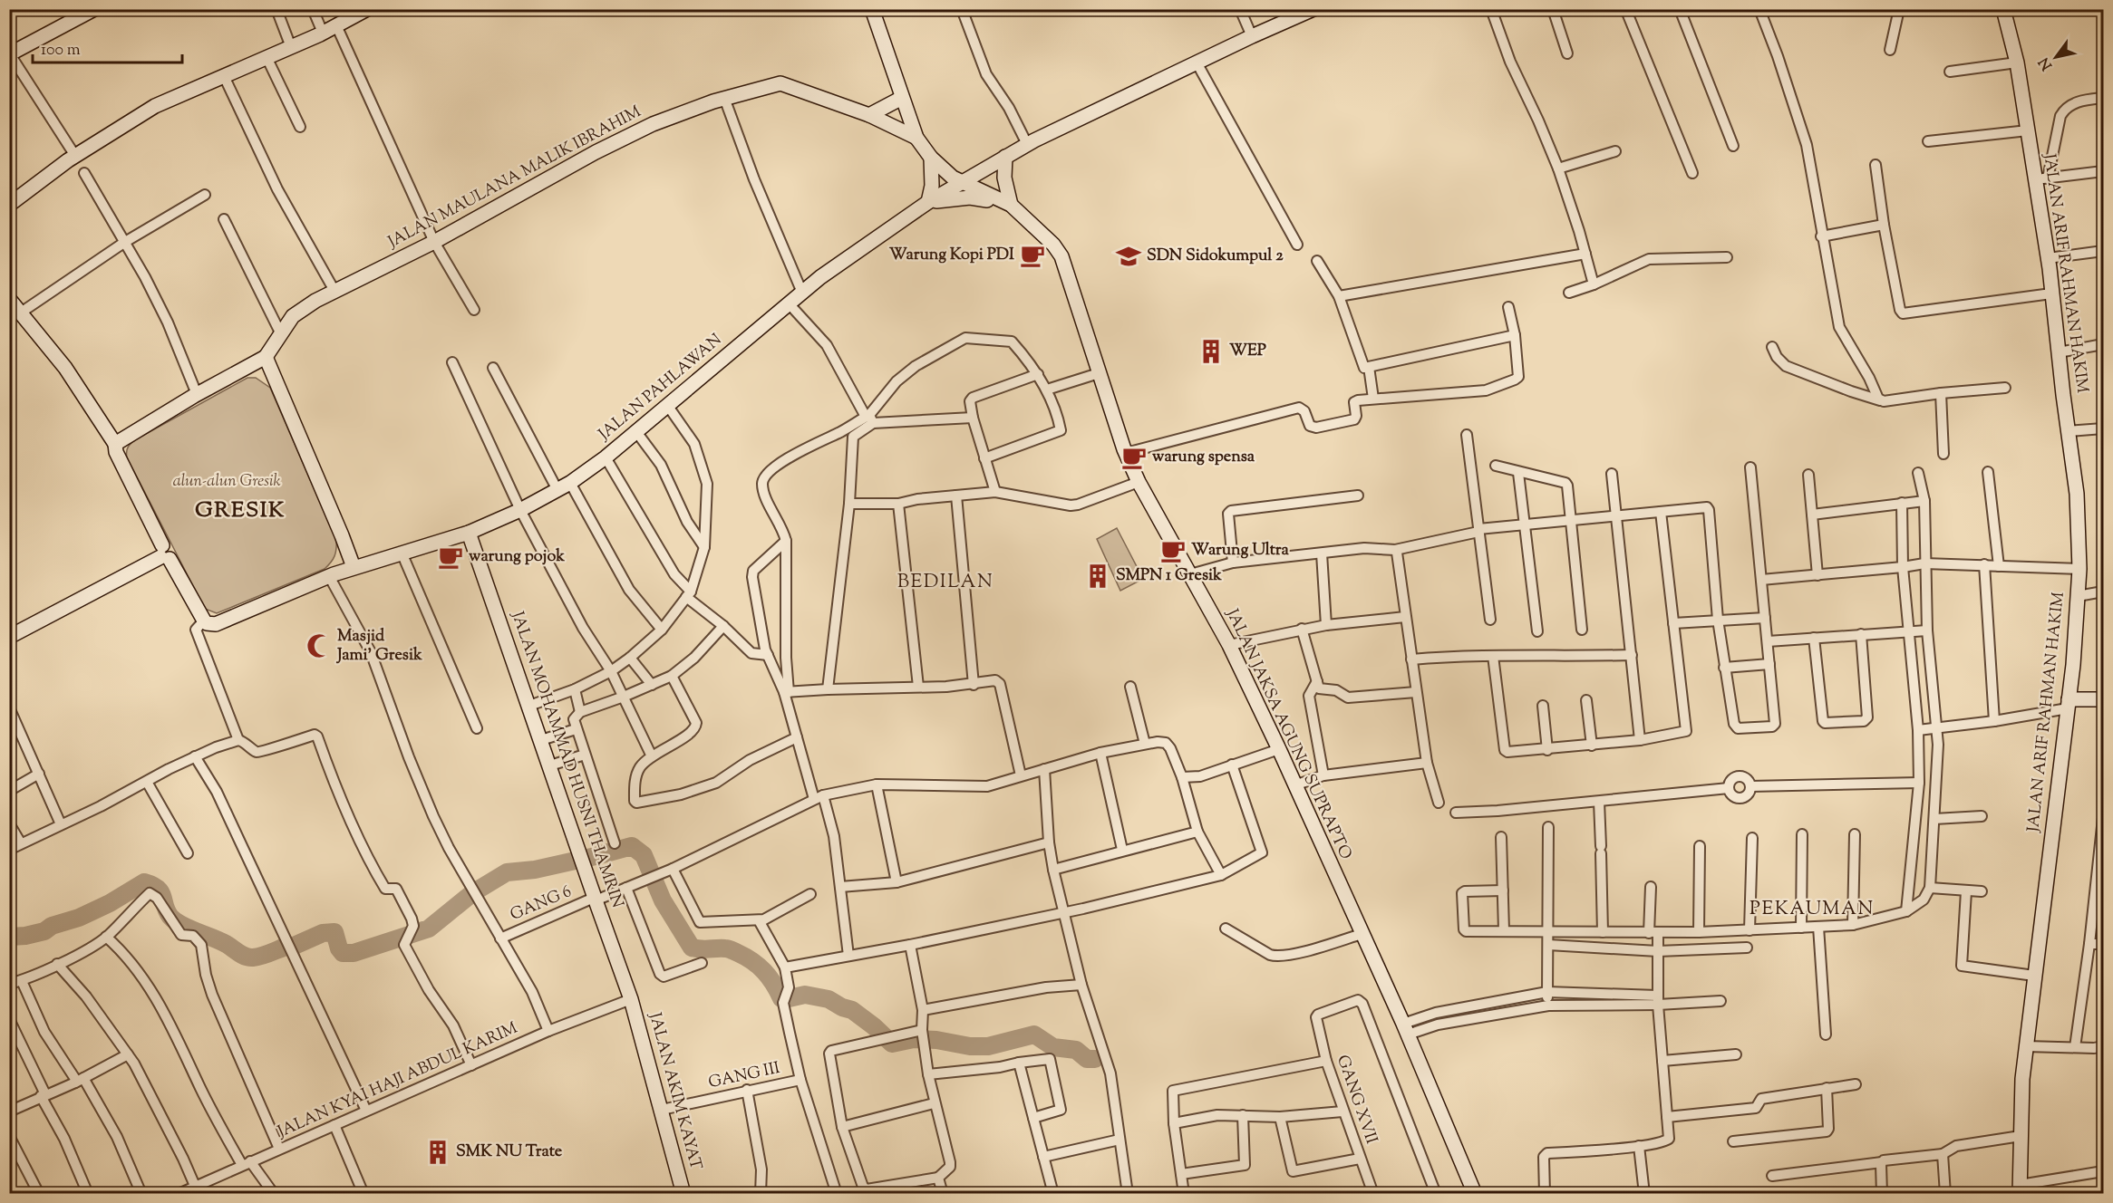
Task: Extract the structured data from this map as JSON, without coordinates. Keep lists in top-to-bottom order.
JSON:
{
  "streets": {
    "main road": [
      "JALAN MAULANA MALIK IBRAHIM",
      "JALAN ARIF RAHMAN HAKIM",
      "JALAN PAHLAWAN",
      "JALAN JAKSA AGUNG SUPRAPTO",
      "JALAN MOHAMMAD HUSNI THAMRIN",
      "JALAN AKIM KAYAT"
    ],
    "street": [
      "GANG 6",
      "GANG III",
      "JALAN KYAI HAJI ABDUL KARIM",
      "GANG XVII"
    ]
  },
  "crossings": [
    ["JALAN PAHLAWAN", "JALAN JAKSA AGUNG SUPRAPTO"],
    ["JALAN PAHLAWAN", "JALAN MOHAMMAD HUSNI THAMRIN"],
    ["JALAN MOHAMMAD HUSNI THAMRIN", "GANG 6"],
    ["JALAN MOHAMMAD HUSNI THAMRIN", "JALAN KYAI HAJI ABDUL KARIM"],
    ["JALAN MOHAMMAD HUSNI THAMRIN", "JALAN AKIM KAYAT"],
    ["GANG III", "JALAN AKIM KAYAT"],
    ["JALAN KYAI HAJI ABDUL KARIM", "JALAN AKIM KAYAT"]
  ],
  "districts": ["GRESIK", "BEDILAN", "PEKAUMAN"],
  "parks": ["alun-alun Gresik"],
  "places": {
    "cafe": [
      "Warung Kopi PDI",
      "warung spensa",
      "Warung Ultra",
      "warung pojok"
    ],
    "school or university": ["SDN Sidokumpul 2"],
    "building": ["WEP", "SMPN 1 Gresik", "SMK NU Trate"],
    "mosque": ["Masjid Jami' Gresik"]
  },
  "scale_bar": "100 m",
  "north": "bottom left"
}
